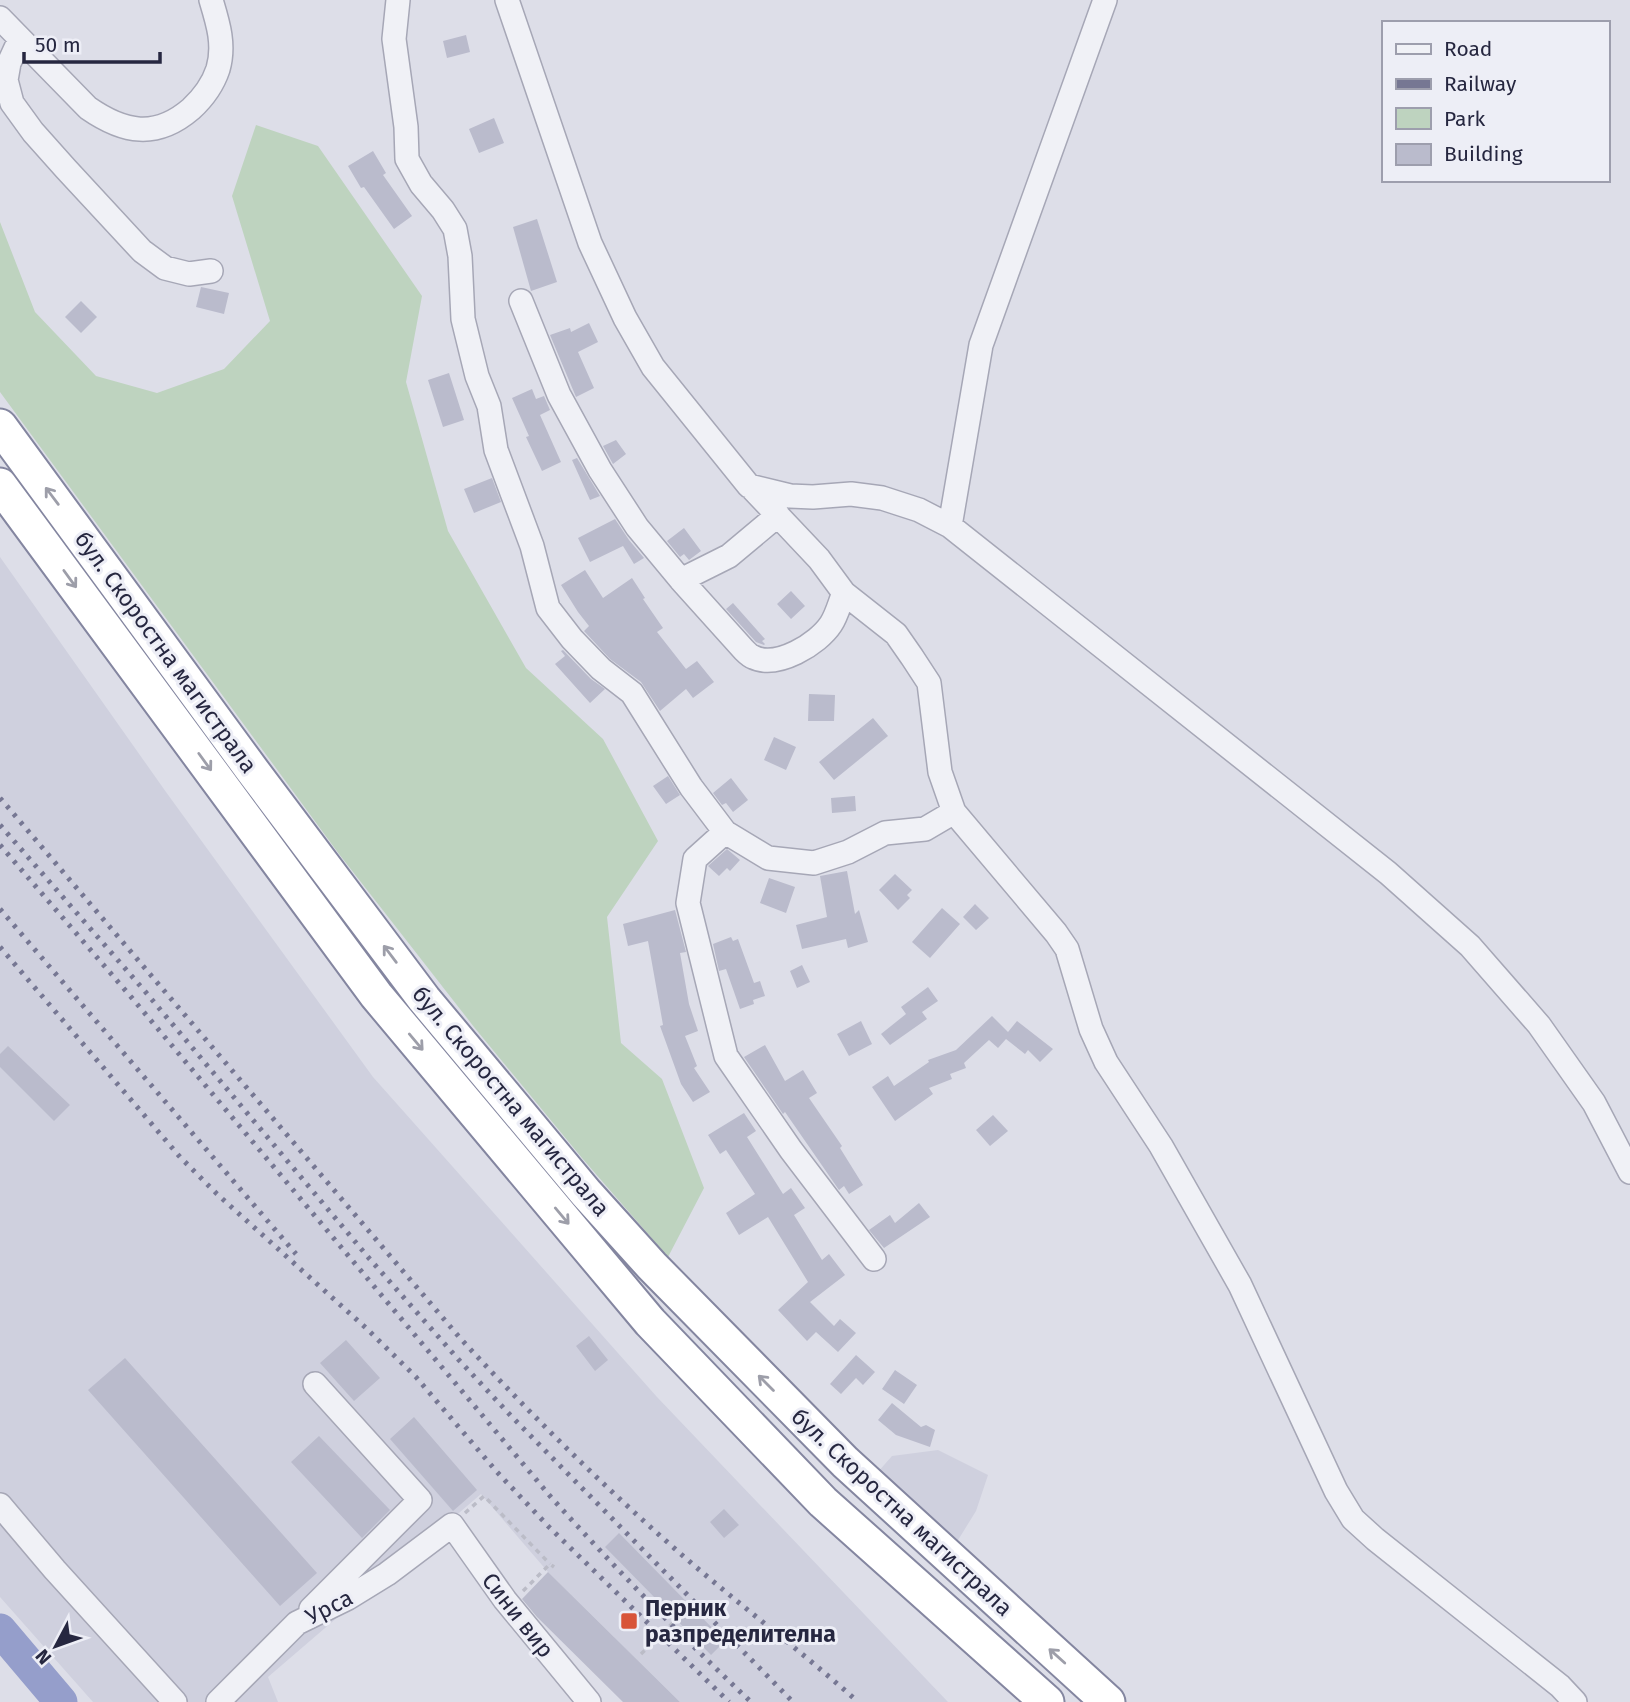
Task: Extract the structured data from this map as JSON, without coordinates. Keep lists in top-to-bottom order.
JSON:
{
  "streets": {
    "highway": ["бул. Скоростна магистрала"],
    "street": ["Урса", "Сини вир"]
  },
  "crossings": [
    ["Урса", "Сини вир"]
  ],
  "places": {
    "transit": ["Перник разпределителна"]
  },
  "legend": [
    "Road",
    "Railway",
    "Park",
    "Building"
  ],
  "scale_bar": "50 m",
  "north": "bottom left"
}
